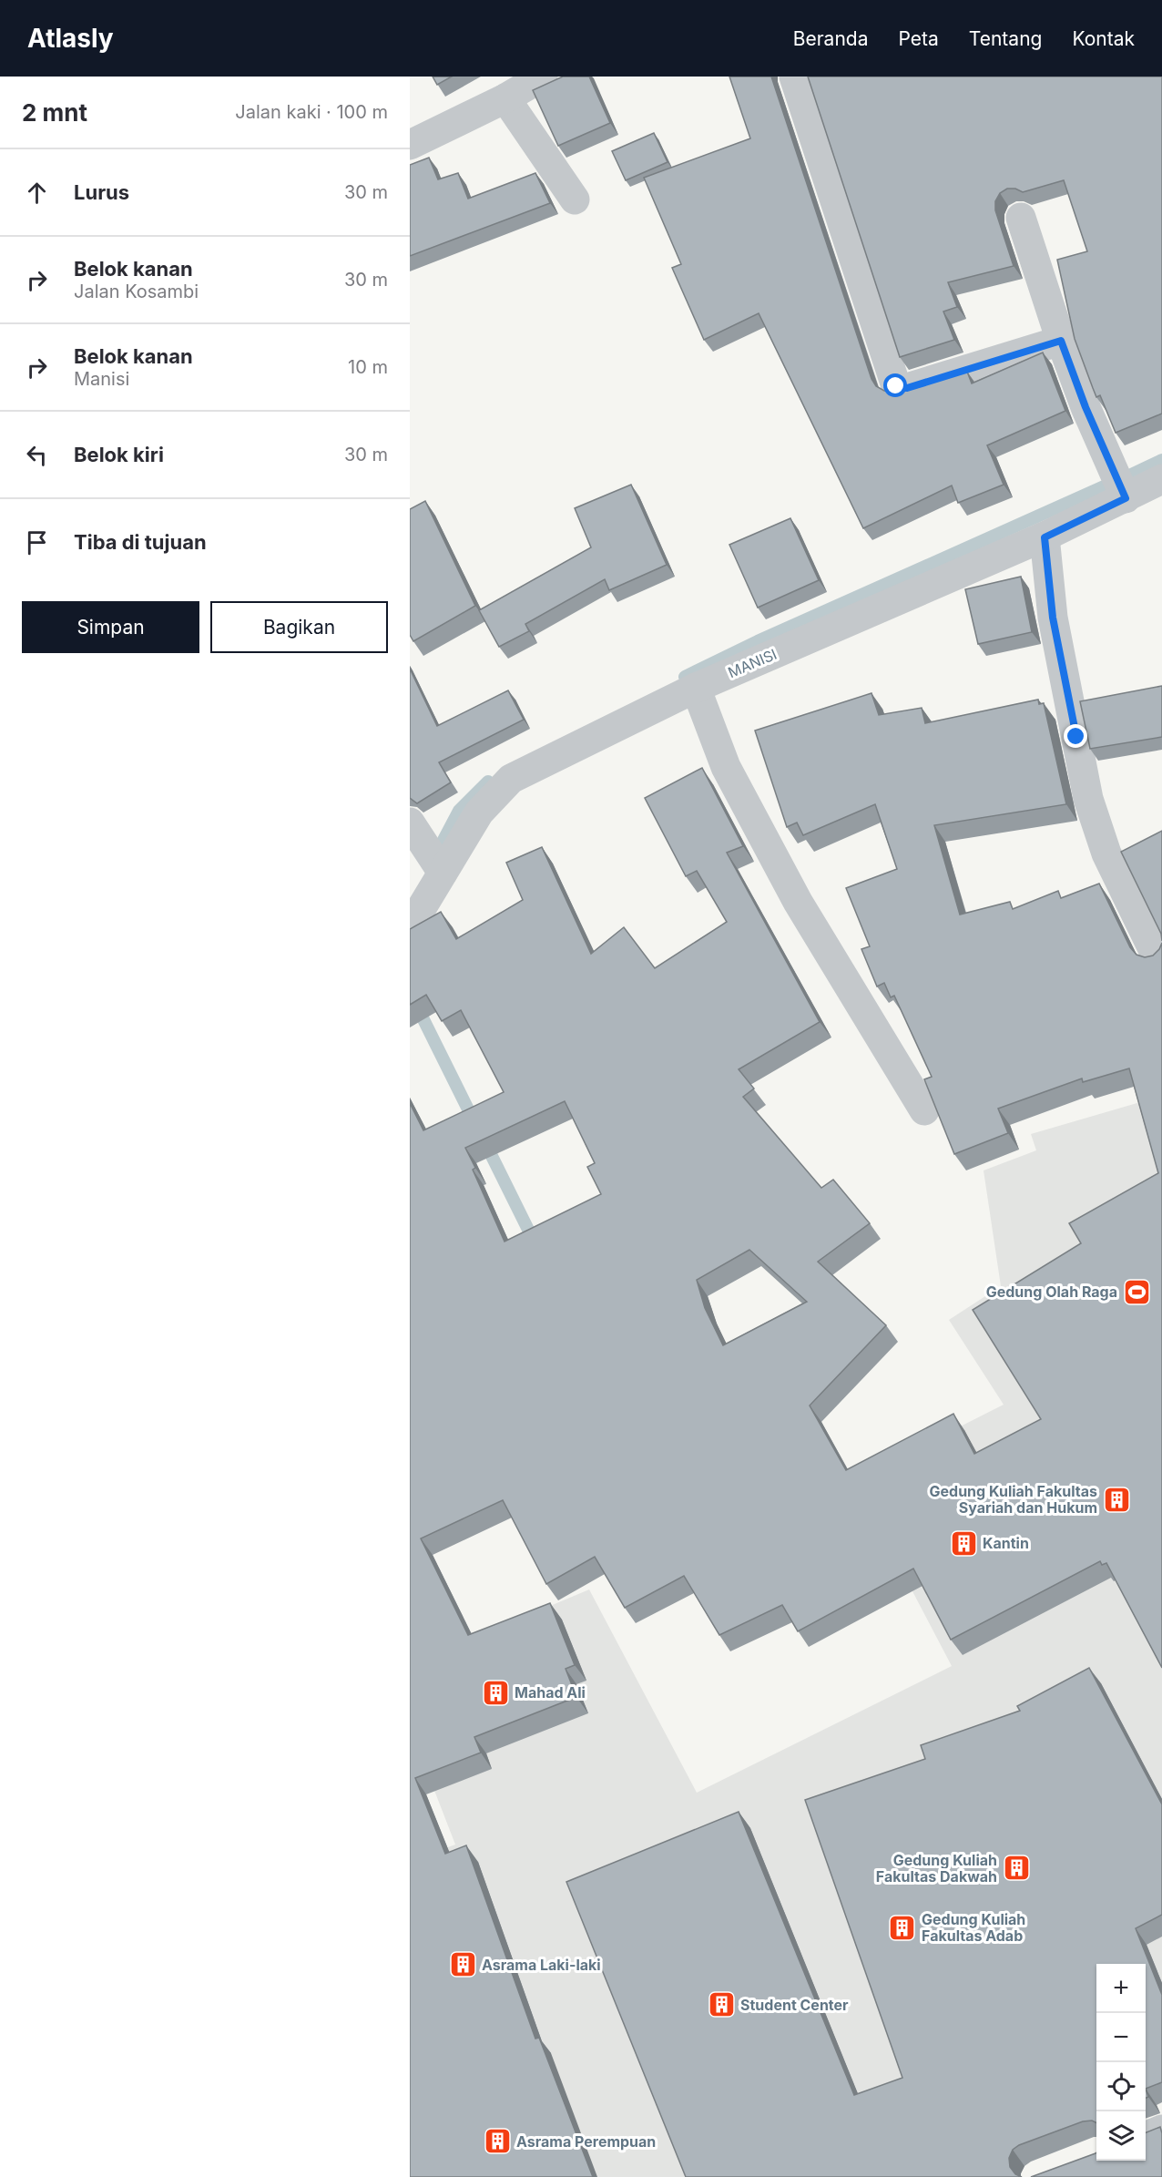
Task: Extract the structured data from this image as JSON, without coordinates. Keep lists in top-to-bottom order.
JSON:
{
  "streets": {
    "street": ["MANISI"]
  },
  "places": {
    "sports": ["Gedung Olah Raga"],
    "building": [
      "Gedung Kuliah Fakultas Syariah dan Hukum",
      "Kantin",
      "Mahad Ali",
      "Gedung Kuliah Fakultas Dakwah",
      "Gedung Kuliah Fakultas Adab",
      "Asrama Laki-laki",
      "Student Center",
      "Asrama Perempuan"
    ]
  },
  "page": {
    "header": "Atlasly",
    "nav": [
      "Beranda",
      "Peta",
      "Tentang",
      "Kontak"
    ],
    "heading": ["2 mnt", "Jalan kaki · 100 m"],
    "list": [
      ["Lurus", "30 m"],
      ["Belok kanan", "Jalan Kosambi", "30 m"],
      ["Belok kanan", "Manisi", "10 m"],
      ["Belok kiri", "30 m"],
      "Tiba di tujuan"
    ],
    "buttons": ["Simpan", "Bagikan"],
    "map_buttons": ["+", "−"]
  }
}
